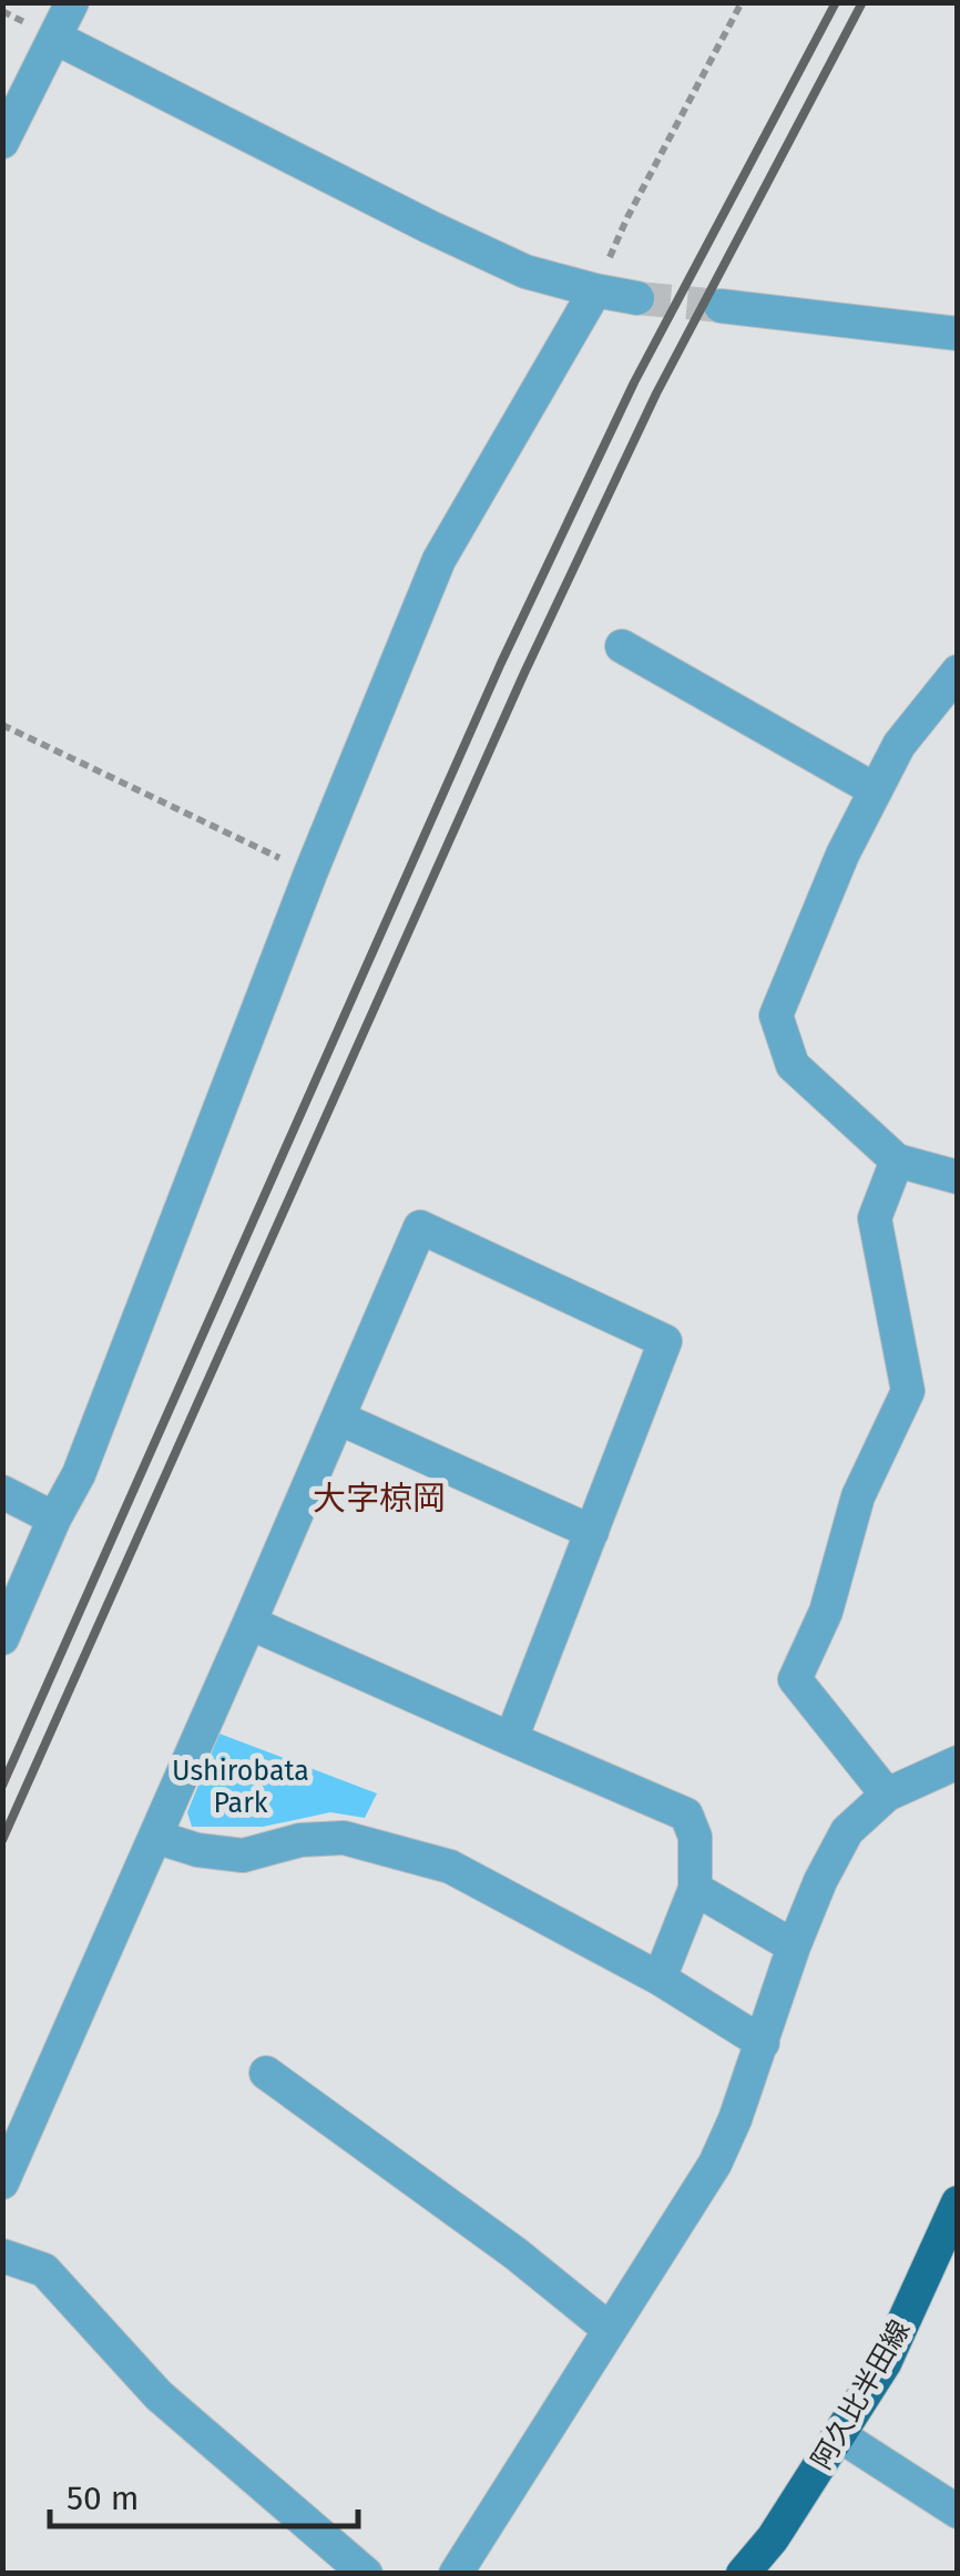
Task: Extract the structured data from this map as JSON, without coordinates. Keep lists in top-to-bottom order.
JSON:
{
  "streets": {
    "main road": ["阿久比半田線"]
  },
  "districts": ["大字椋岡"],
  "parks": ["Ushirobata Park"],
  "scale_bar": "50 m"
}
